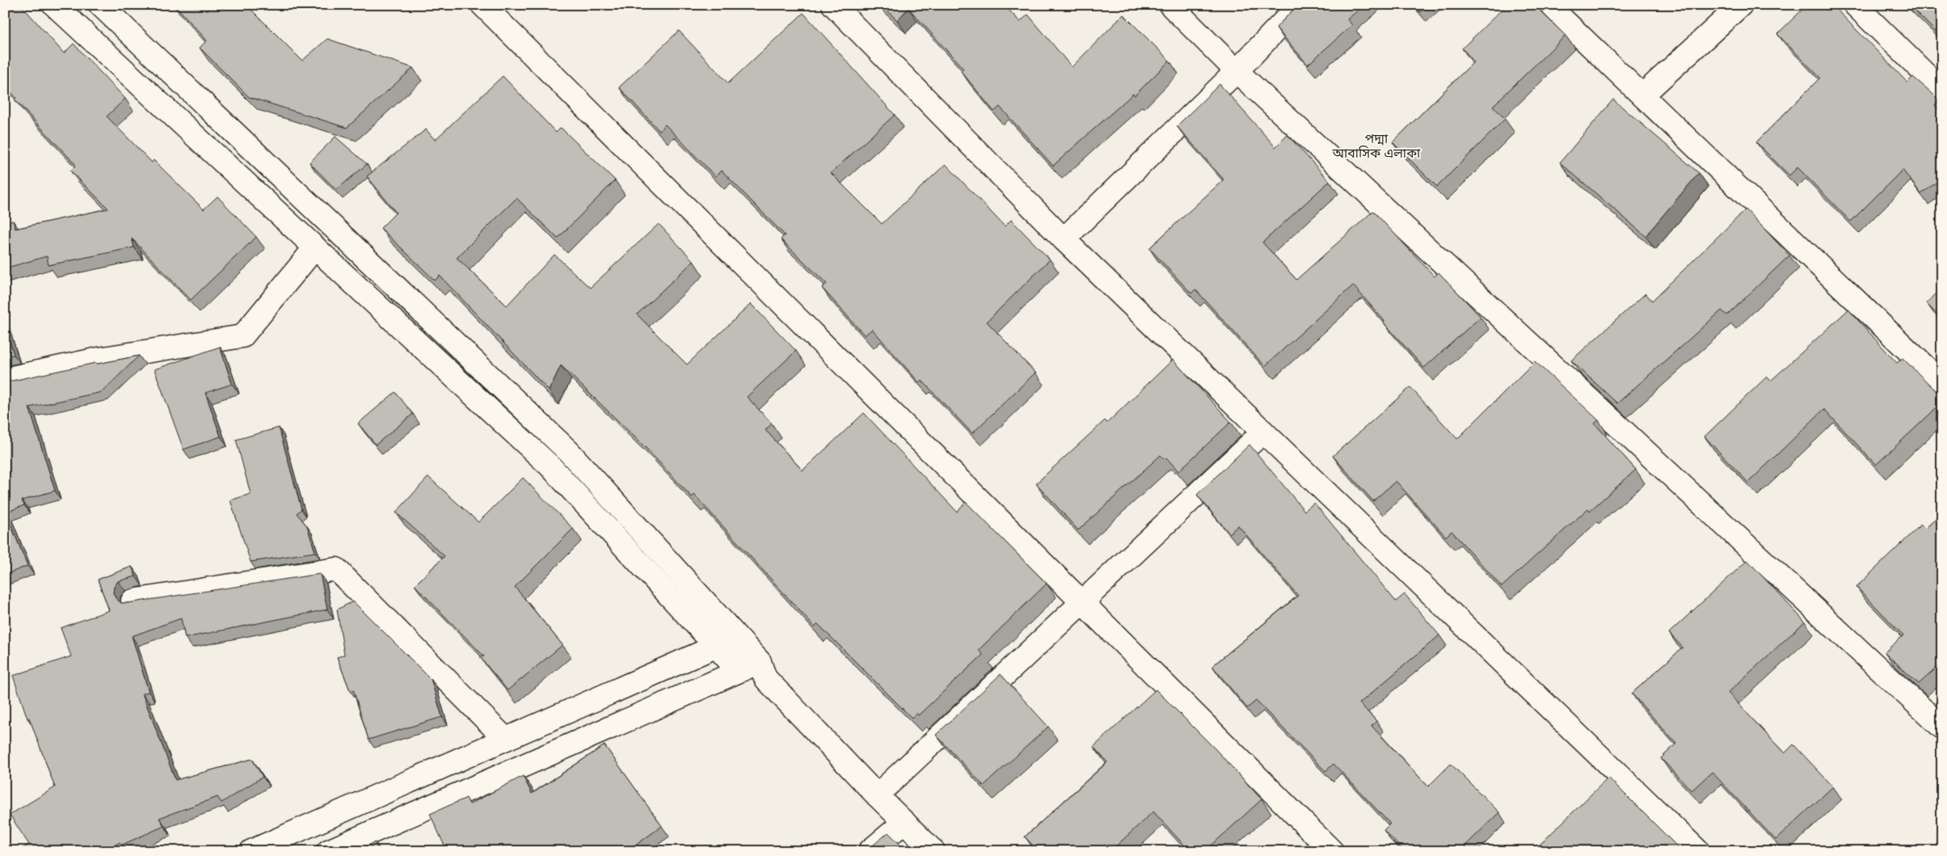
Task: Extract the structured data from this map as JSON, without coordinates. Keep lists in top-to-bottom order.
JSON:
{
  "districts": ["পদ্মা আবাসিক এলাকা"]
}
